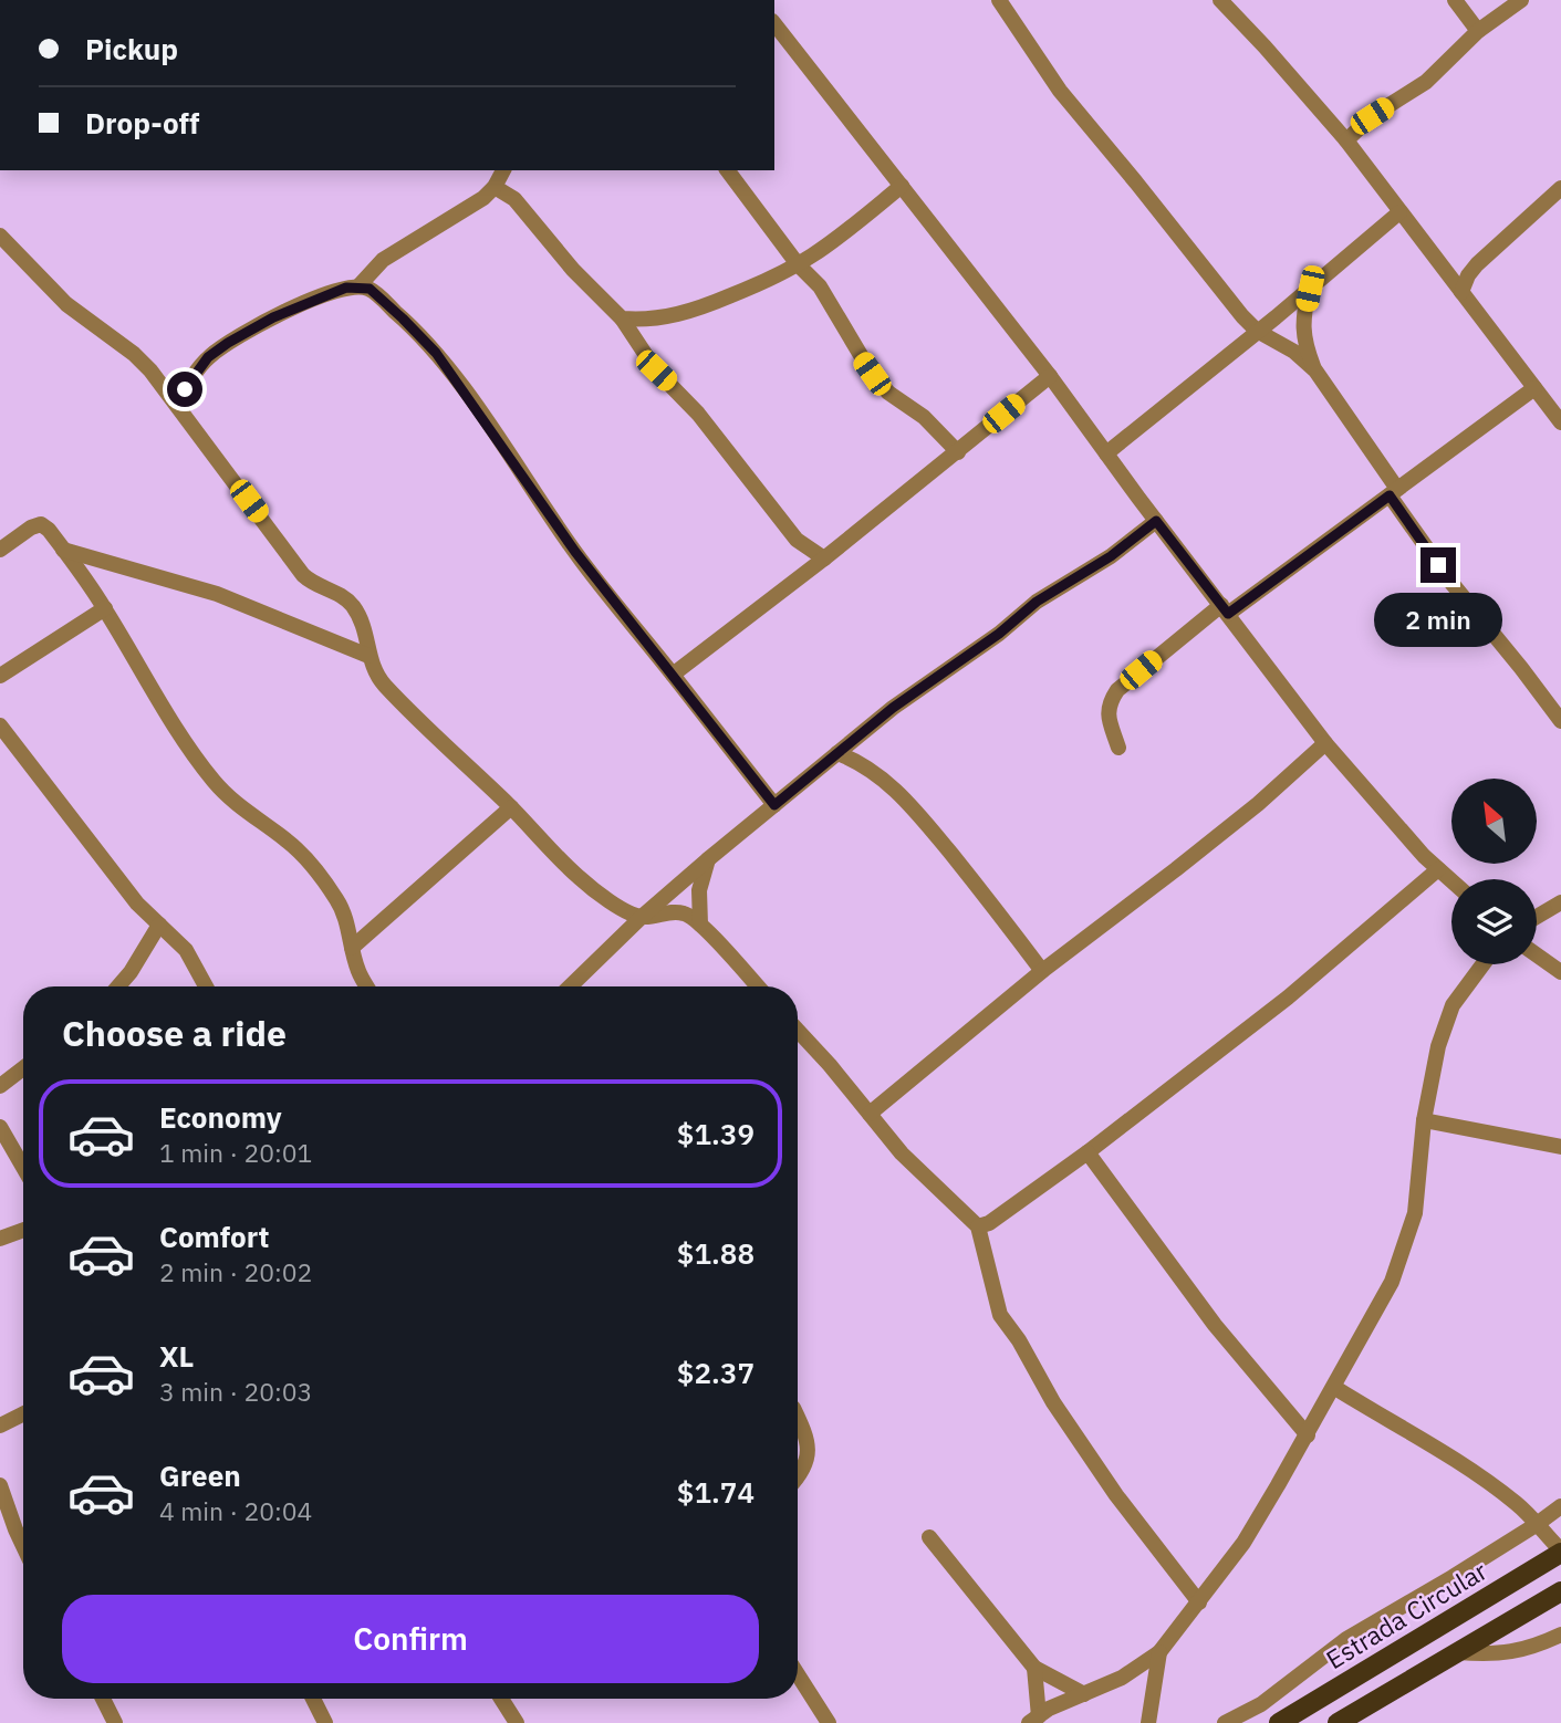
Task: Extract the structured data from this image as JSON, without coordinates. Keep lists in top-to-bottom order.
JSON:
{
  "streets": {
    "main road": ["Estrada Circular"]
  },
  "north": "top left",
  "page": {
    "banner": ["Pickup", "Drop-off"],
    "bubble": "2 min",
    "heading": "Choose a ride",
    "list": [
      {
        "name": "Economy",
        "note": "1 min · 20:01",
        "value": "$1.39"
      },
      {
        "name": "Comfort",
        "note": "2 min · 20:02",
        "value": "$1.88"
      },
      {
        "name": "XL",
        "note": "3 min · 20:03",
        "value": "$2.37"
      },
      {
        "name": "Green",
        "note": "4 min · 20:04",
        "value": "$1.74"
      }
    ],
    "buttons": "Confirm"
  }
}
